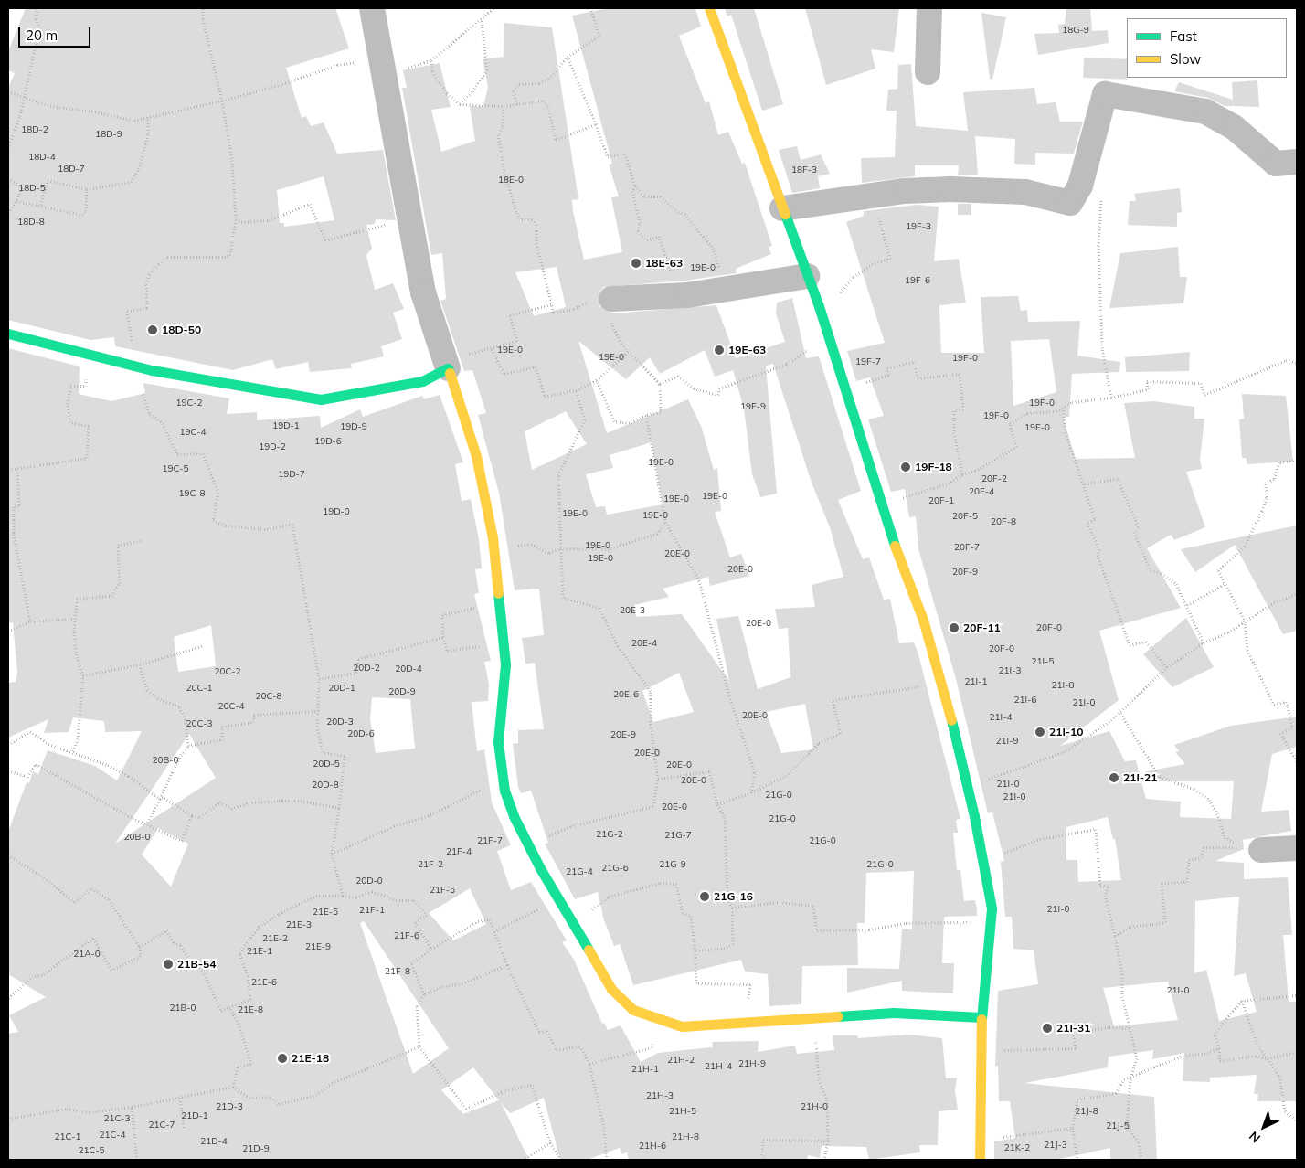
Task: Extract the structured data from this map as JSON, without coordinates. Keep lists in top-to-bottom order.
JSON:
{
  "places": [
    "18E-63",
    "18D-50",
    "19E-63",
    "19F-18",
    "20F-11",
    "21I-10",
    "21I-21",
    "21G-16",
    "21B-54",
    "21I-31",
    "21E-18"
  ],
  "house_numbers": [
    "18G-9",
    "18D-2",
    "18D-9",
    "18D-4",
    "18D-7",
    "18F-3",
    "18E-0",
    "18D-5",
    "18D-8",
    "19F-3",
    "19E-0",
    "19F-6",
    "19E-0",
    "19E-0",
    "19F-0",
    "19F-7",
    "19C-2",
    "19F-0",
    "19E-9",
    "19F-0",
    "19D-1",
    "19D-9",
    "19F-0",
    "19C-4",
    "19D-6",
    "19D-2",
    "19E-0",
    "19C-5",
    "19D-7",
    "20F-2",
    "20F-4",
    "19C-8",
    "19E-0",
    "19E-0",
    "20F-1",
    "19D-0",
    "19E-0",
    "19E-0",
    "20F-5",
    "20F-8",
    "19E-0",
    "20F-7",
    "20E-0",
    "19E-0",
    "20E-0",
    "20F-9",
    "20E-3",
    "20E-0",
    "20F-0",
    "20E-4",
    "20F-0",
    "21I-5",
    "20D-2",
    "20D-4",
    "21I-3",
    "20C-2",
    "21I-1",
    "21I-8",
    "20C-1",
    "20D-1",
    "20D-9",
    "20E-6",
    "20C-8",
    "21I-6",
    "21I-0",
    "20C-4",
    "20E-0",
    "21I-4",
    "20D-3",
    "20C-3",
    "20D-6",
    "20E-9",
    "21I-9",
    "20E-0",
    "20B-0",
    "20D-5",
    "20E-0",
    "20E-0",
    "21I-0",
    "20D-8",
    "21G-0",
    "21I-0",
    "20E-0",
    "21G-0",
    "21G-2",
    "21G-7",
    "20B-0",
    "21F-7",
    "21G-0",
    "21F-4",
    "21F-2",
    "21G-9",
    "21G-0",
    "21G-6",
    "21G-4",
    "20D-0",
    "21F-5",
    "21I-0",
    "21F-1",
    "21E-5",
    "21E-3",
    "21F-6",
    "21E-2",
    "21E-9",
    "21E-1",
    "21A-0",
    "21F-8",
    "21E-6",
    "21I-0",
    "21B-0",
    "21E-8",
    "21H-2",
    "21H-9",
    "21H-4",
    "21H-1",
    "21H-3",
    "21D-3",
    "21H-0",
    "21H-5",
    "21J-8",
    "21D-1",
    "21C-3",
    "21C-7",
    "21J-5",
    "21C-4",
    "21C-1",
    "21H-8",
    "21D-4",
    "21J-3",
    "21H-6",
    "21K-2",
    "21D-9",
    "21C-5"
  ],
  "legend": ["Fast", "Slow"],
  "scale_bar": "20 m",
  "north": "bottom left"
}
